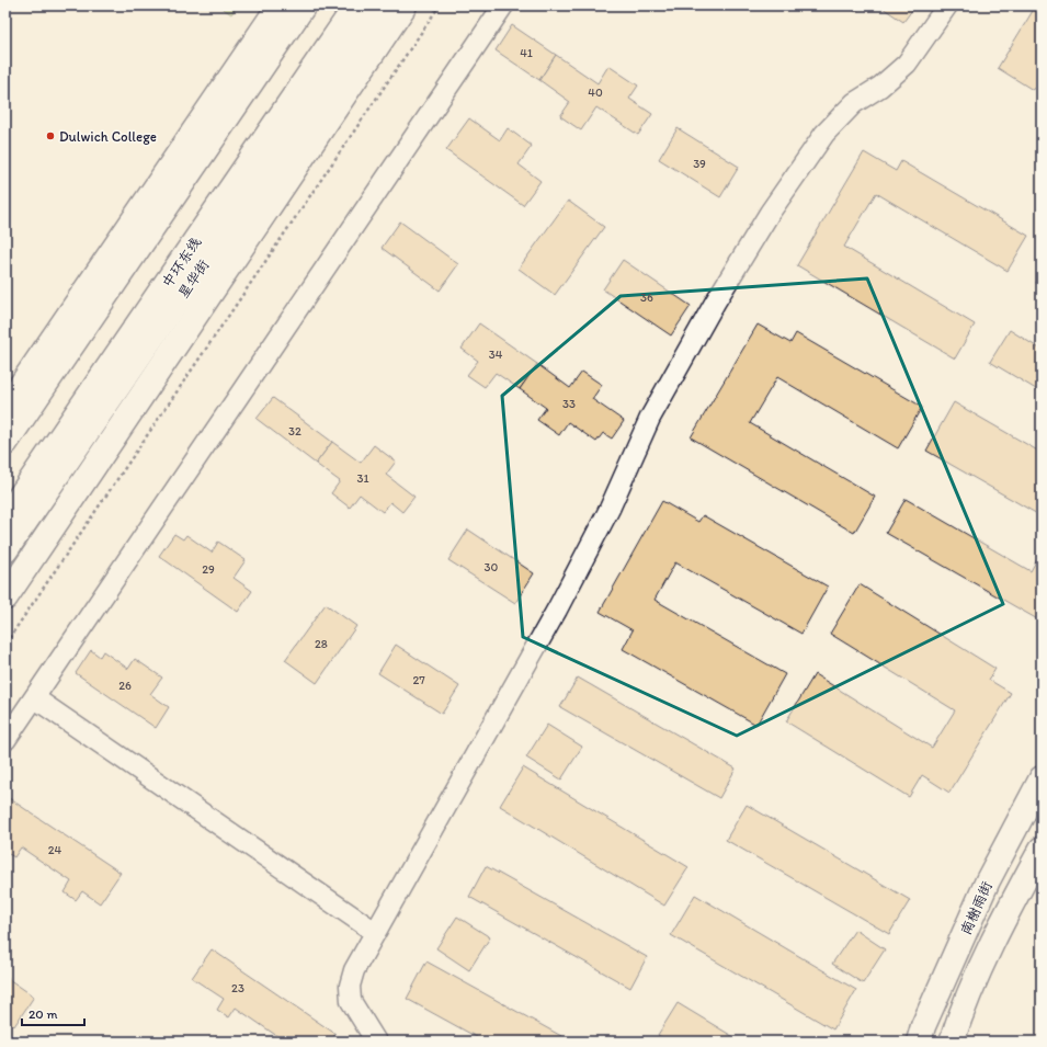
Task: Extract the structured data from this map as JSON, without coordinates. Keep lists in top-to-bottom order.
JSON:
{
  "streets": {
    "main road": ["中环东线", "星华街", "南榭雨街"]
  },
  "places": ["Dulwich College"],
  "house_numbers": [
    "41",
    "40",
    "39",
    "36",
    "34",
    "33",
    "32",
    "31",
    "30",
    "29",
    "28",
    "27",
    "26",
    "24",
    "23"
  ],
  "scale_bar": "20 m"
}
